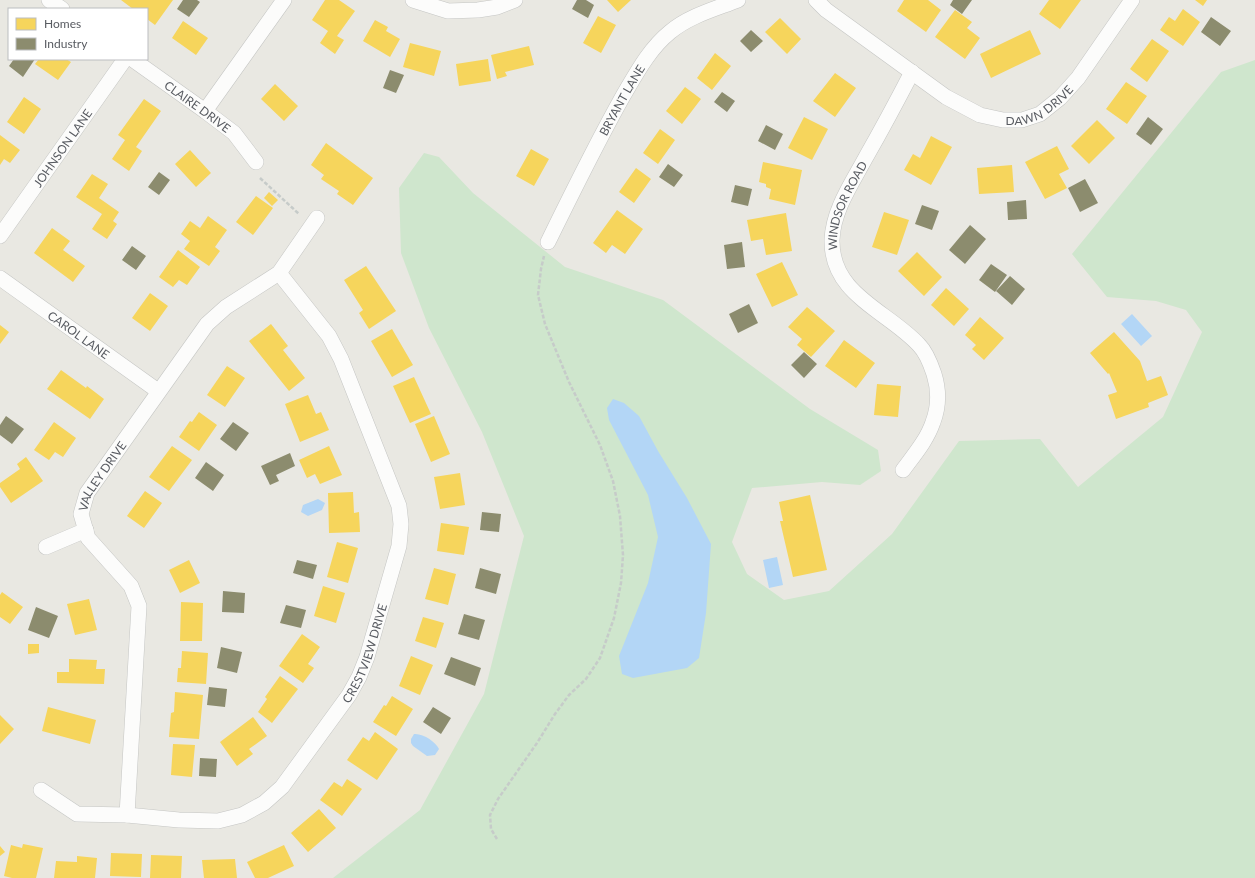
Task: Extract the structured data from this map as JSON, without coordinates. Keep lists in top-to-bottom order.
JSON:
{
  "streets": {
    "street": [
      "BRYANT LANE",
      "DAWN DRIVE",
      "CLAIRE DRIVE",
      "JOHNSON LANE",
      "WINDSOR ROAD",
      "CAROL LANE",
      "VALLEY DRIVE",
      "CRESTVIEW DRIVE"
    ]
  },
  "crossings": [
    ["DAWN DRIVE", "WINDSOR ROAD"],
    ["CAROL LANE", "VALLEY DRIVE"],
    ["VALLEY DRIVE", "CRESTVIEW DRIVE"]
  ],
  "legend": ["Homes", "Industry"]
}
